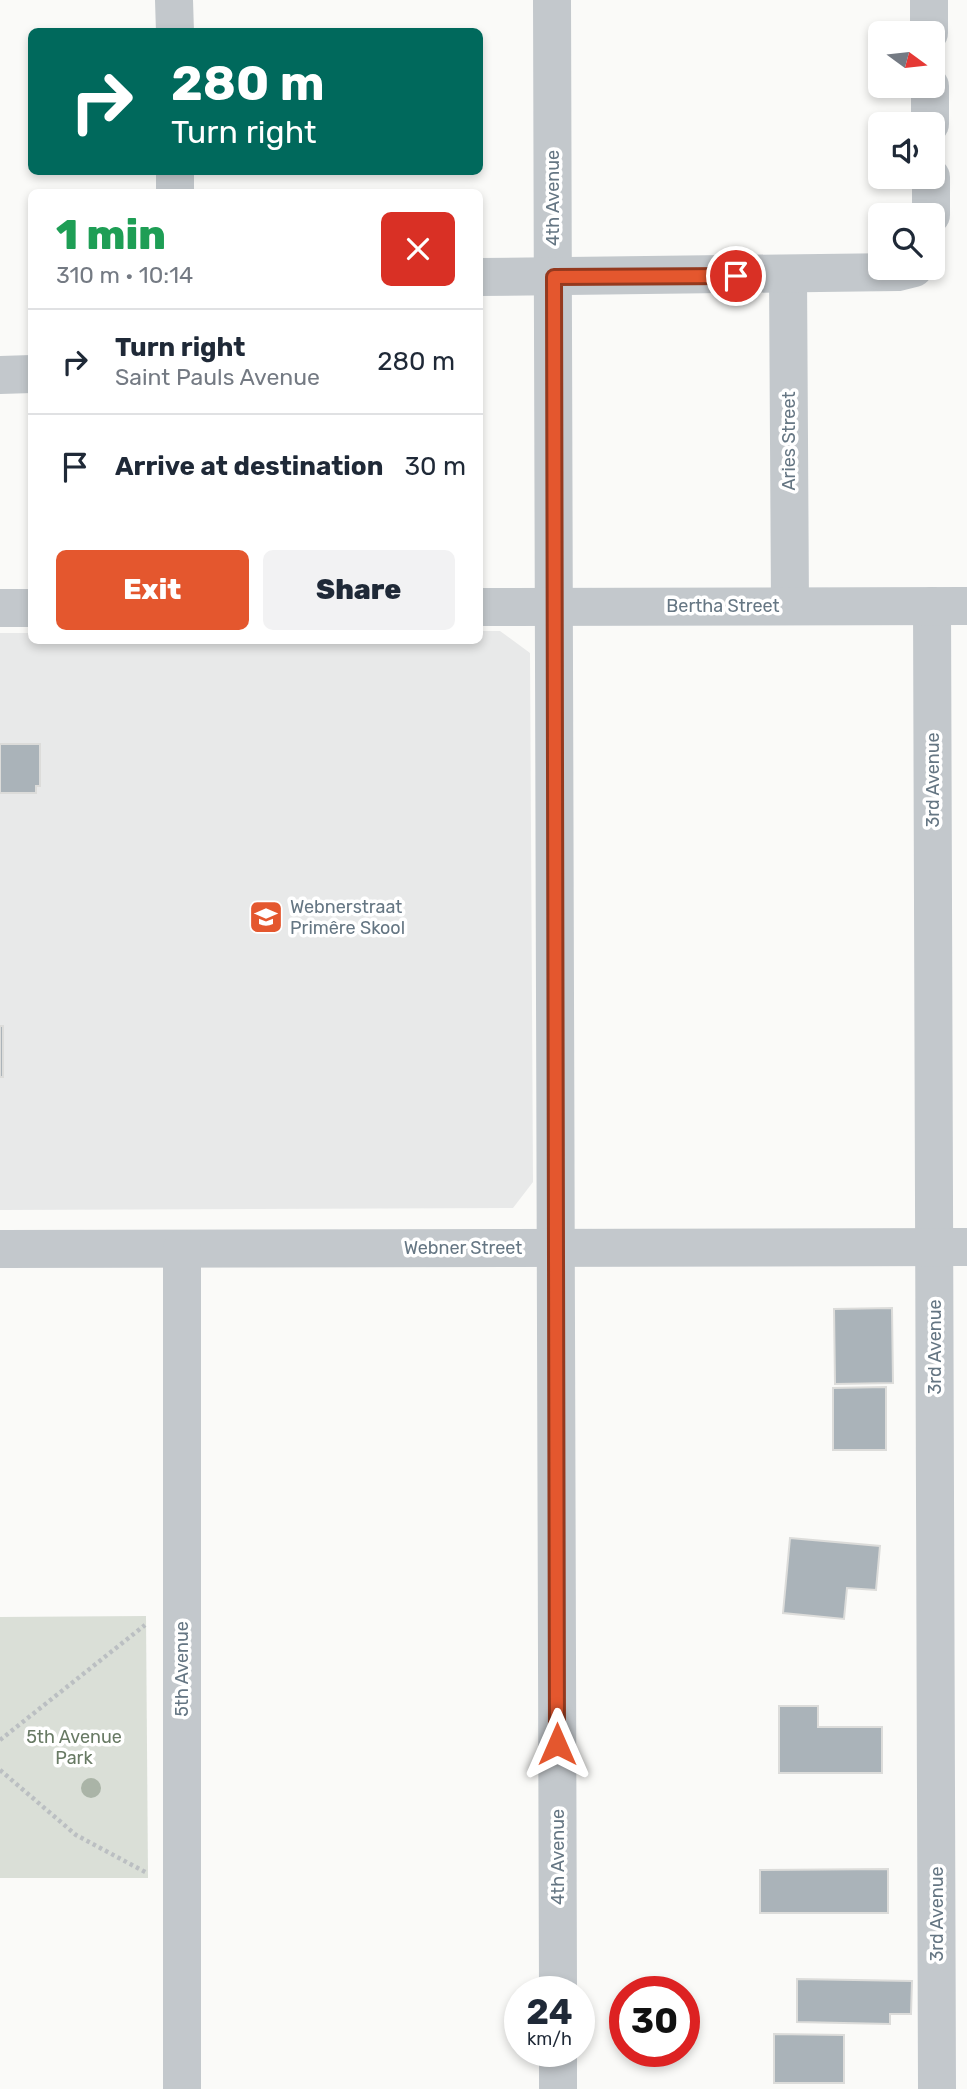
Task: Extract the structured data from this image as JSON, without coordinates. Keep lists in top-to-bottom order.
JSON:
{
  "streets": {
    "street": [
      "4th Avenue",
      "Aries Street",
      "Bertha Street",
      "3rd Avenue",
      "Webner Street",
      "5th Avenue"
    ]
  },
  "crossings": [
    ["4th Avenue", "Bertha Street"],
    ["4th Avenue", "Webner Street"],
    ["Aries Street", "Bertha Street"],
    ["Bertha Street", "3rd Avenue"],
    ["3rd Avenue", "Webner Street"],
    ["Webner Street", "5th Avenue"]
  ],
  "parks": ["5th Avenue Park"],
  "places": {
    "school or university": ["Webnerstraat Primêre Skool"]
  },
  "north": "right",
  "page": {
    "turn": ["280 m", "Turn right"],
    "heading": ["1 min", "310 m · 10:14"],
    "list": [
      {
        "name": "Turn right",
        "note": "Saint Pauls Avenue",
        "value": "280 m"
      },
      {
        "name": "Arrive at destination",
        "value": "30 m"
      }
    ],
    "buttons": ["Exit", "Share"],
    "speed": "24 km/h",
    "limit": "30"
  }
}
